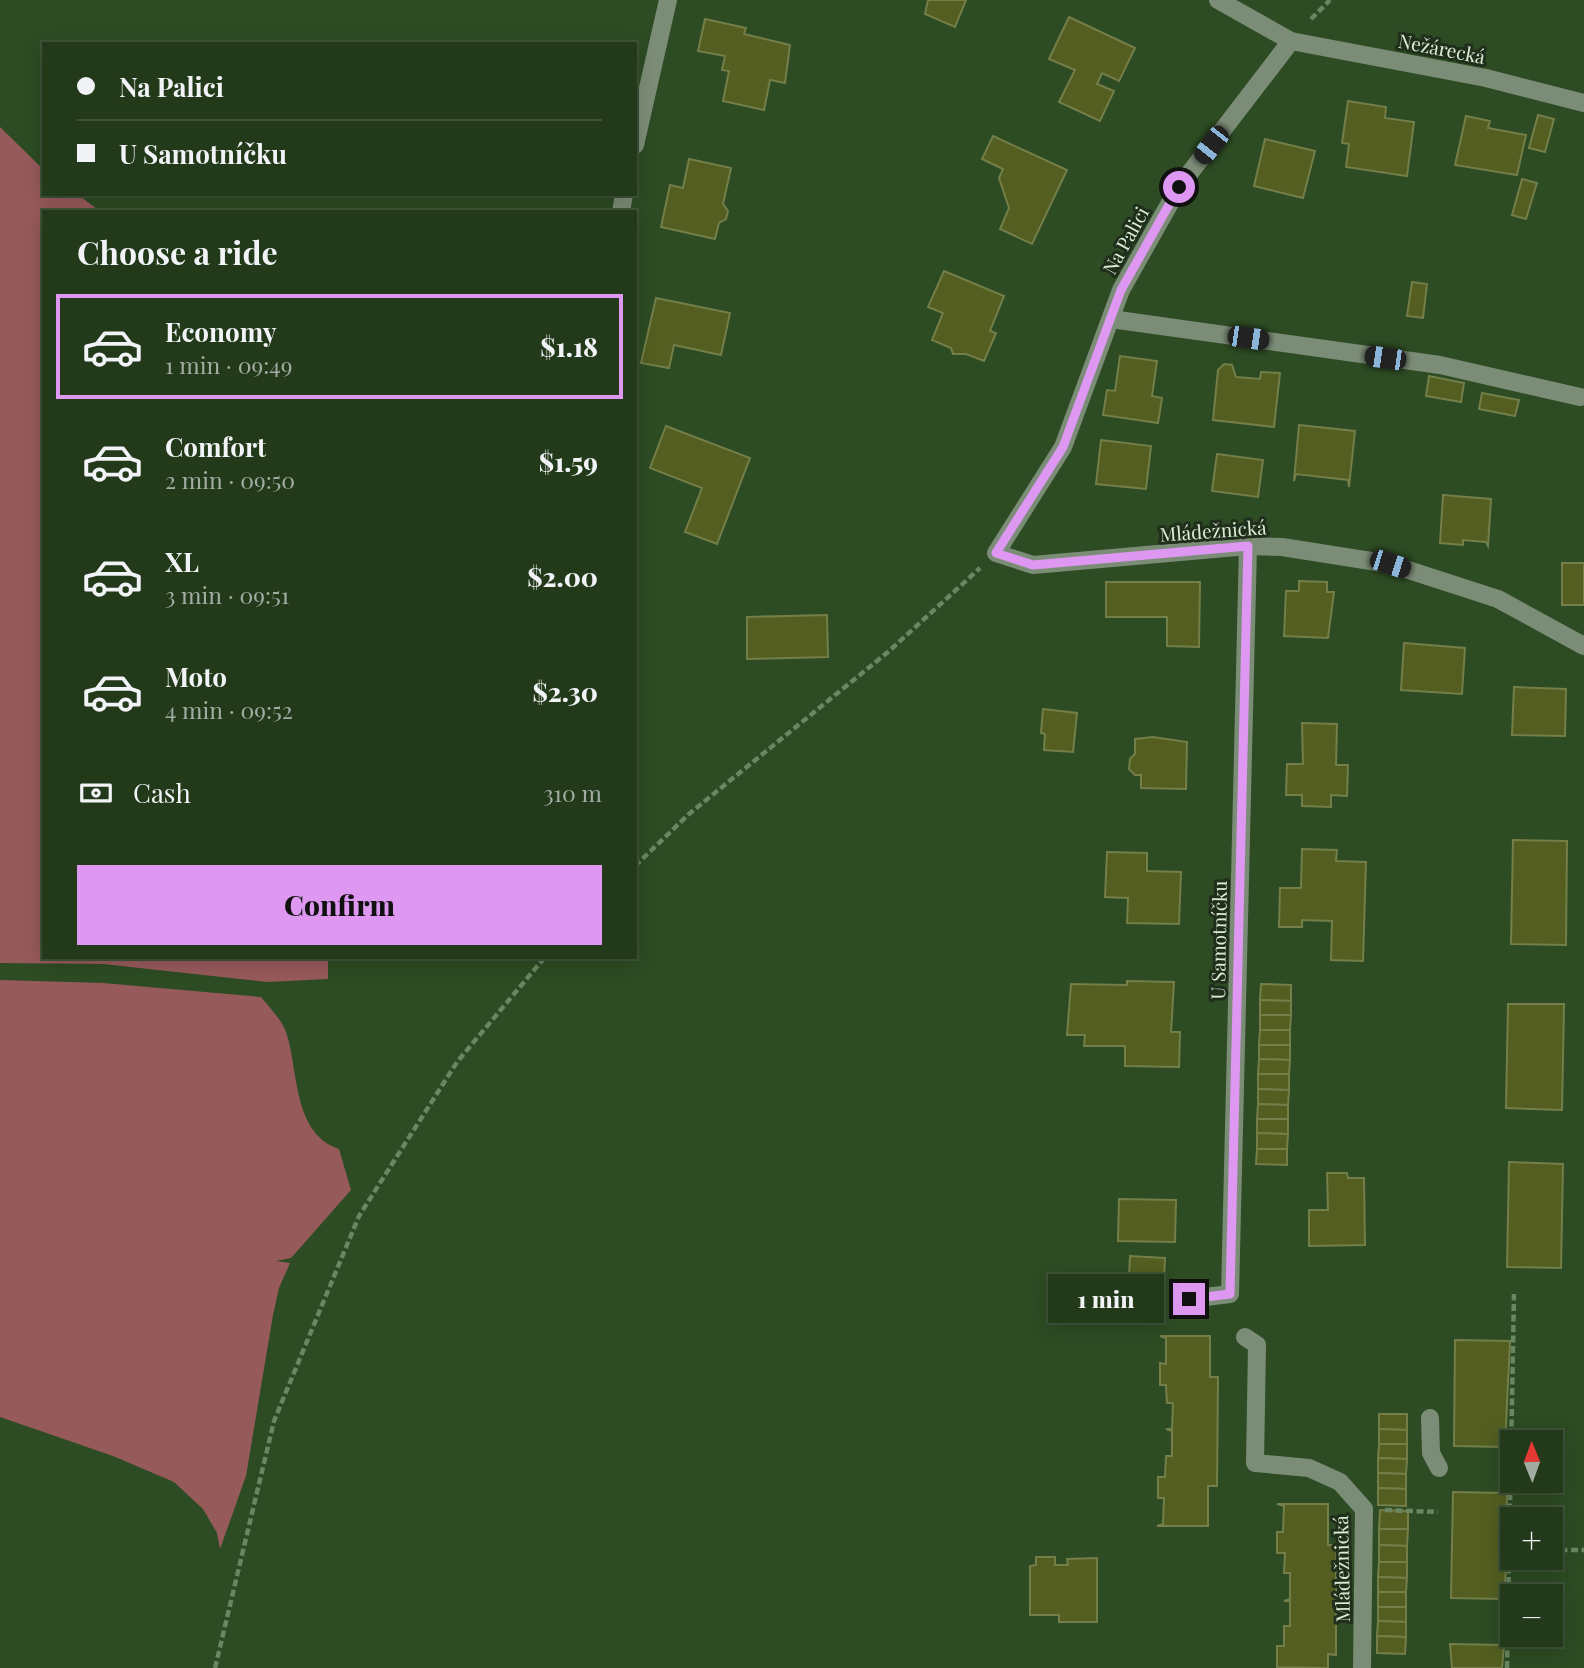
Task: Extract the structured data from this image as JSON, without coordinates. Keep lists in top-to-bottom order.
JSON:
{
  "streets": {
    "street": [
      "Nežárecká",
      "Na Palici",
      "Mládežnická",
      "U Samotníčku"
    ]
  },
  "crossings": [
    ["Nežárecká", "Na Palici"],
    ["Na Palici", "Mládežnická"],
    ["Mládežnická", "U Samotníčku"]
  ],
  "north": "top",
  "page": {
    "banner": ["Na Palici", "U Samotníčku"],
    "heading": "Choose a ride",
    "list": [
      {
        "name": "Economy",
        "note": "1 min · 09:49",
        "value": "$1.18"
      },
      {
        "name": "Comfort",
        "note": "2 min · 09:50",
        "value": "$1.59"
      },
      {
        "name": "XL",
        "note": "3 min · 09:51",
        "value": "$2.00"
      },
      {
        "name": "Moto",
        "note": "4 min · 09:52",
        "value": "$2.30"
      }
    ],
    "pay": ["Cash", "310 m"],
    "buttons": "Confirm",
    "bubble": "1 min",
    "map_buttons": ["+", "−"]
  }
}
